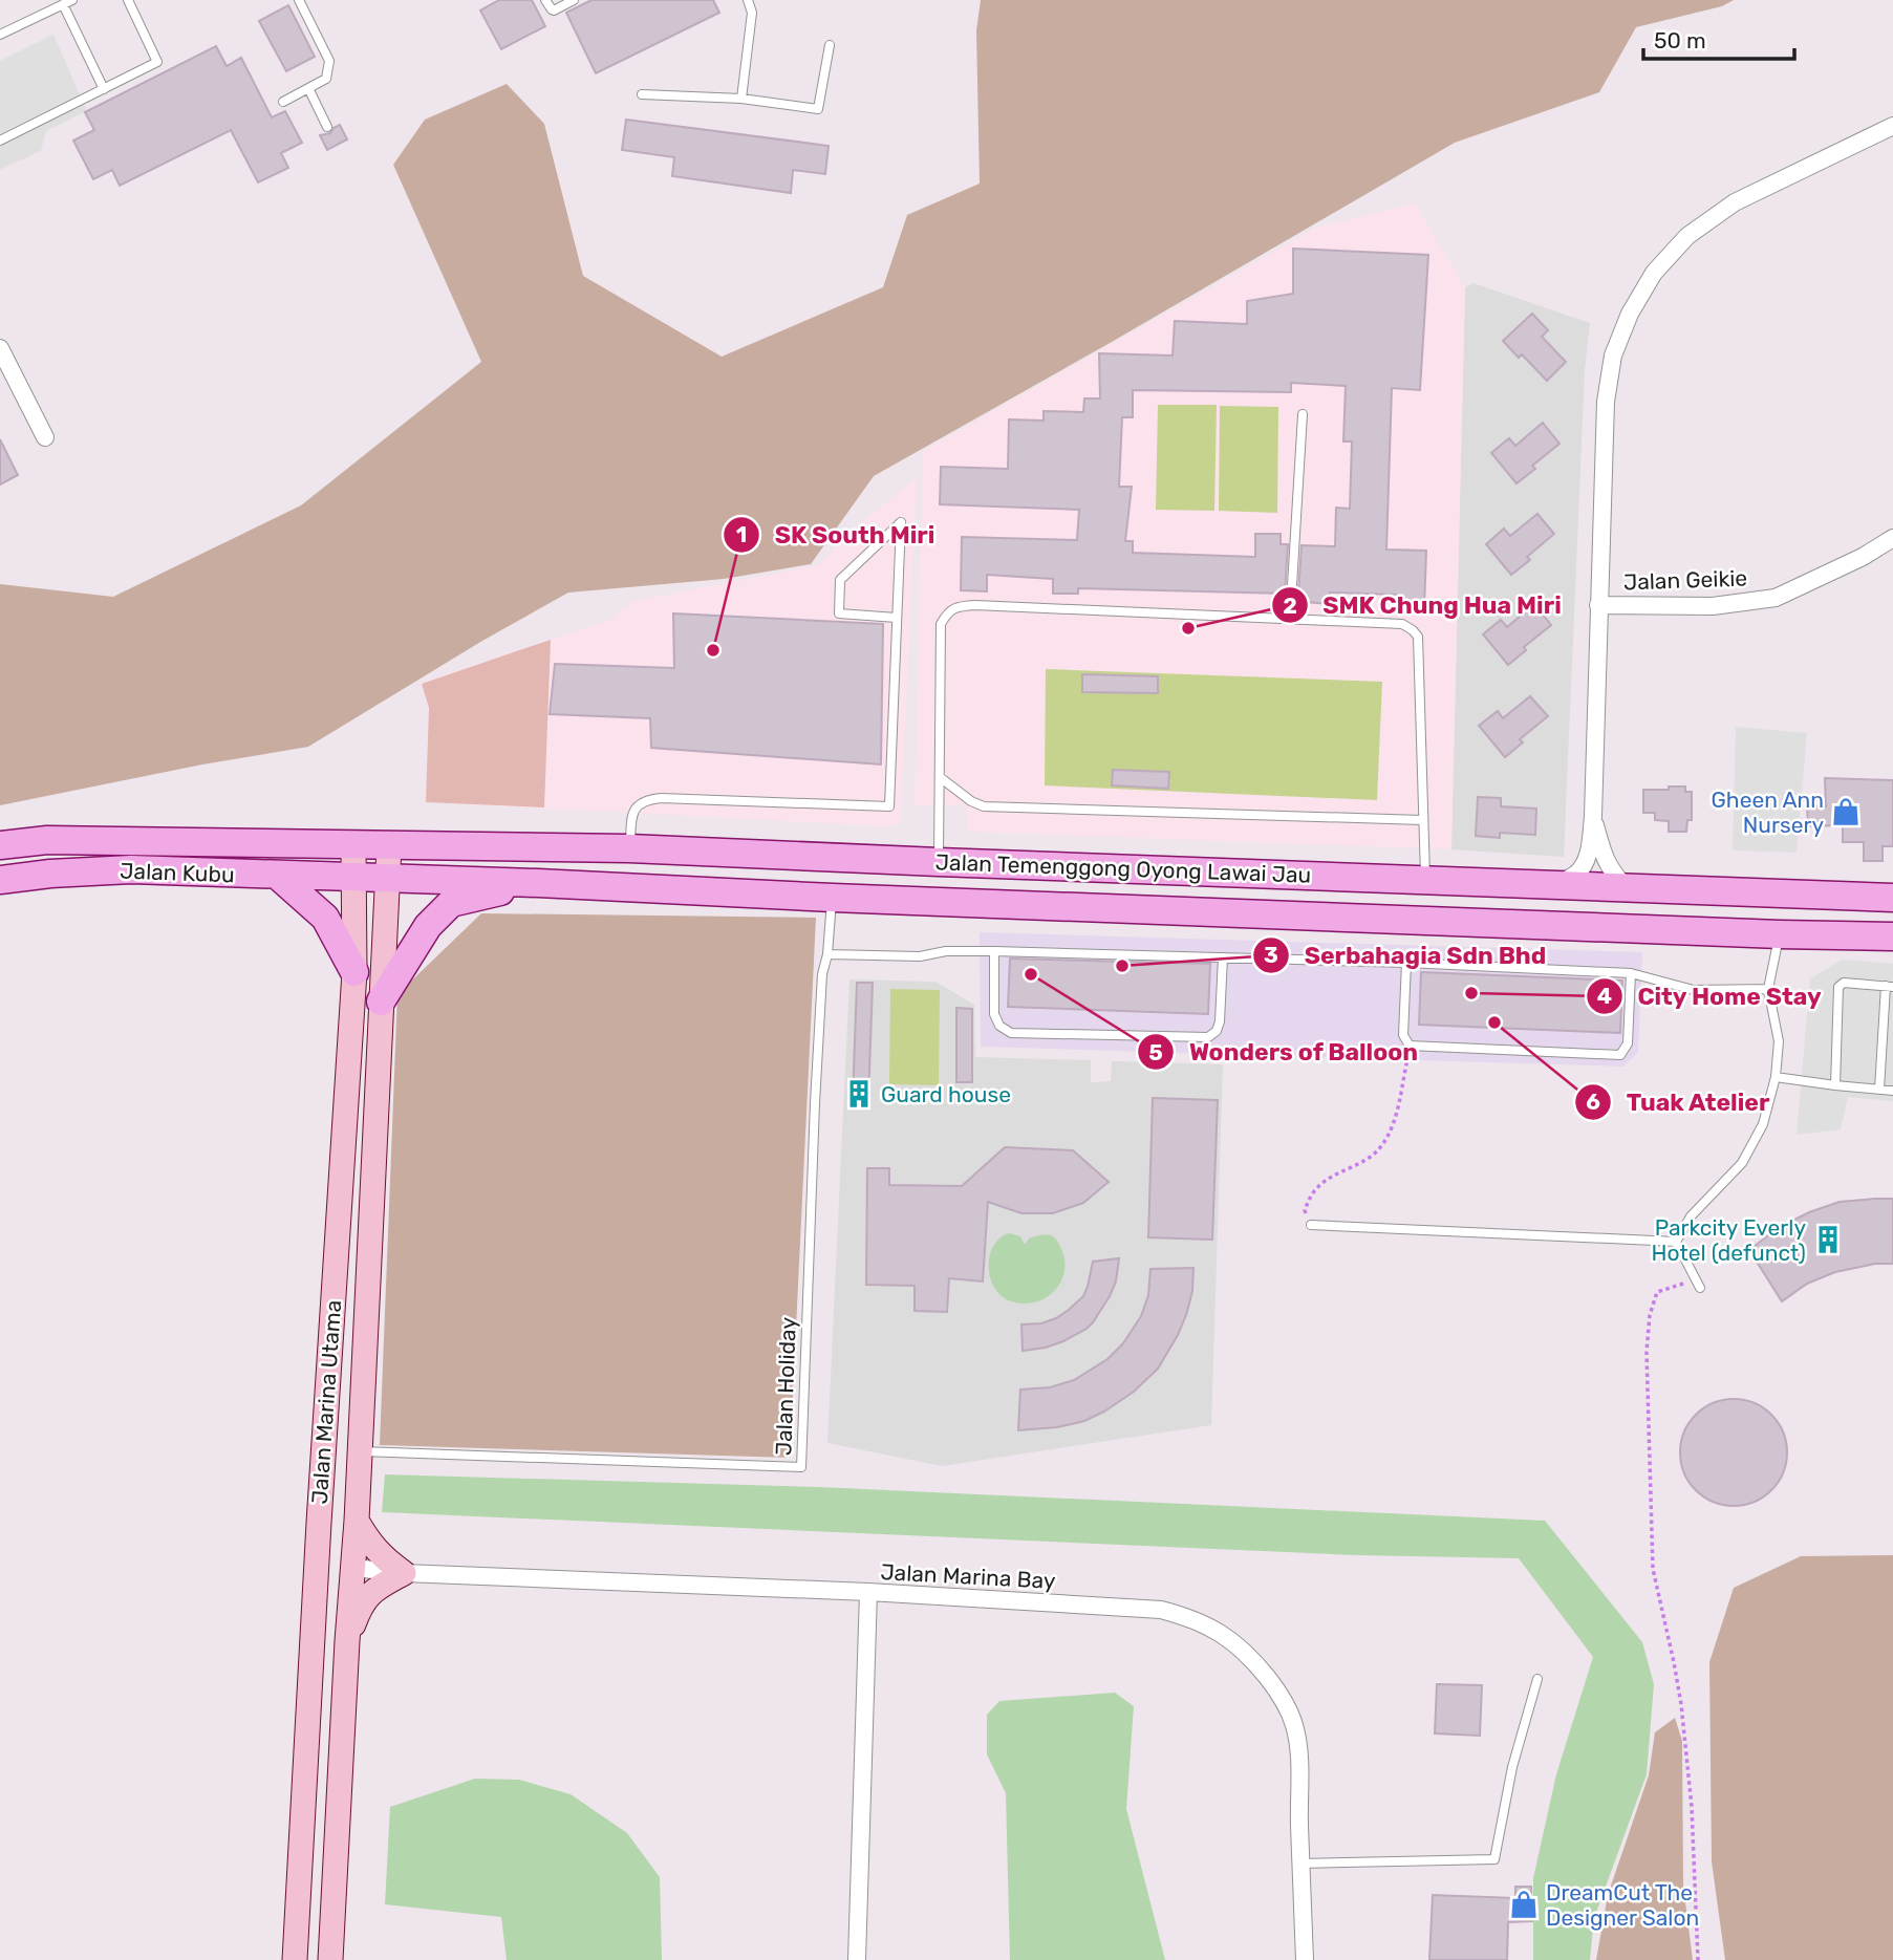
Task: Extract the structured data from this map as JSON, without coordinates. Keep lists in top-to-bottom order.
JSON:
{
  "streets": {
    "main road": ["Jalan Temenggong Oyong Lawai Jau", "Jalan Kubu", "Jalan Marina Utama"],
    "street": ["Jalan Geikie", "Jalan Marina Bay"],
    "lane": ["Jalan Holiday"]
  },
  "crossings": [
    ["Jalan Temenggong Oyong Lawai Jau", "Jalan Kubu"],
    ["Jalan Temenggong Oyong Lawai Jau", "Jalan Holiday"],
    ["Jalan Temenggong Oyong Lawai Jau", "Jalan Marina Utama"],
    ["Jalan Kubu", "Jalan Marina Utama"],
    ["Jalan Holiday", "Jalan Marina Utama"],
    ["Jalan Marina Utama", "Jalan Marina Bay"]
  ],
  "places": {
    "other": [
      "SMK Chung Hua Miri",
      "SK South Miri",
      "Serbahagia Sdn Bhd",
      "Wonders of Balloon",
      "City Home Stay",
      "Tuak Atelier"
    ],
    "shop": ["Gheen Ann Nursery", "DreamCut The Designer Salon"],
    "building": ["Guard house", "Parkcity Everly Hotel (defunct)"]
  },
  "scale_bar": "50 m"
}
